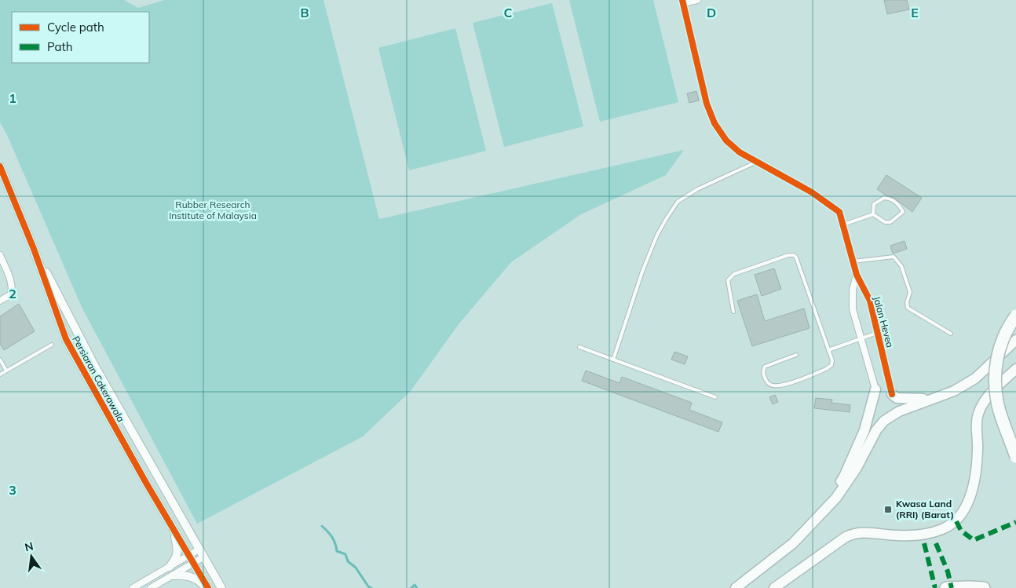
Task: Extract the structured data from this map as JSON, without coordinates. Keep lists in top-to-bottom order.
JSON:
{
  "streets": {
    "street": ["Jalan Hevea", "Persiaran Cakerawala"]
  },
  "parks": ["Rubber Research Institute of Malaysia"],
  "places": {
    "transit": ["Kwasa Land (RRI) (Barat)"]
  },
  "legend": ["Cycle path", "Path"],
  "north": "top",
  "grid": {
    "columns": [
      "B",
      "C",
      "D",
      "E"
    ],
    "rows": ["1", "2", "3"]
  }
}
